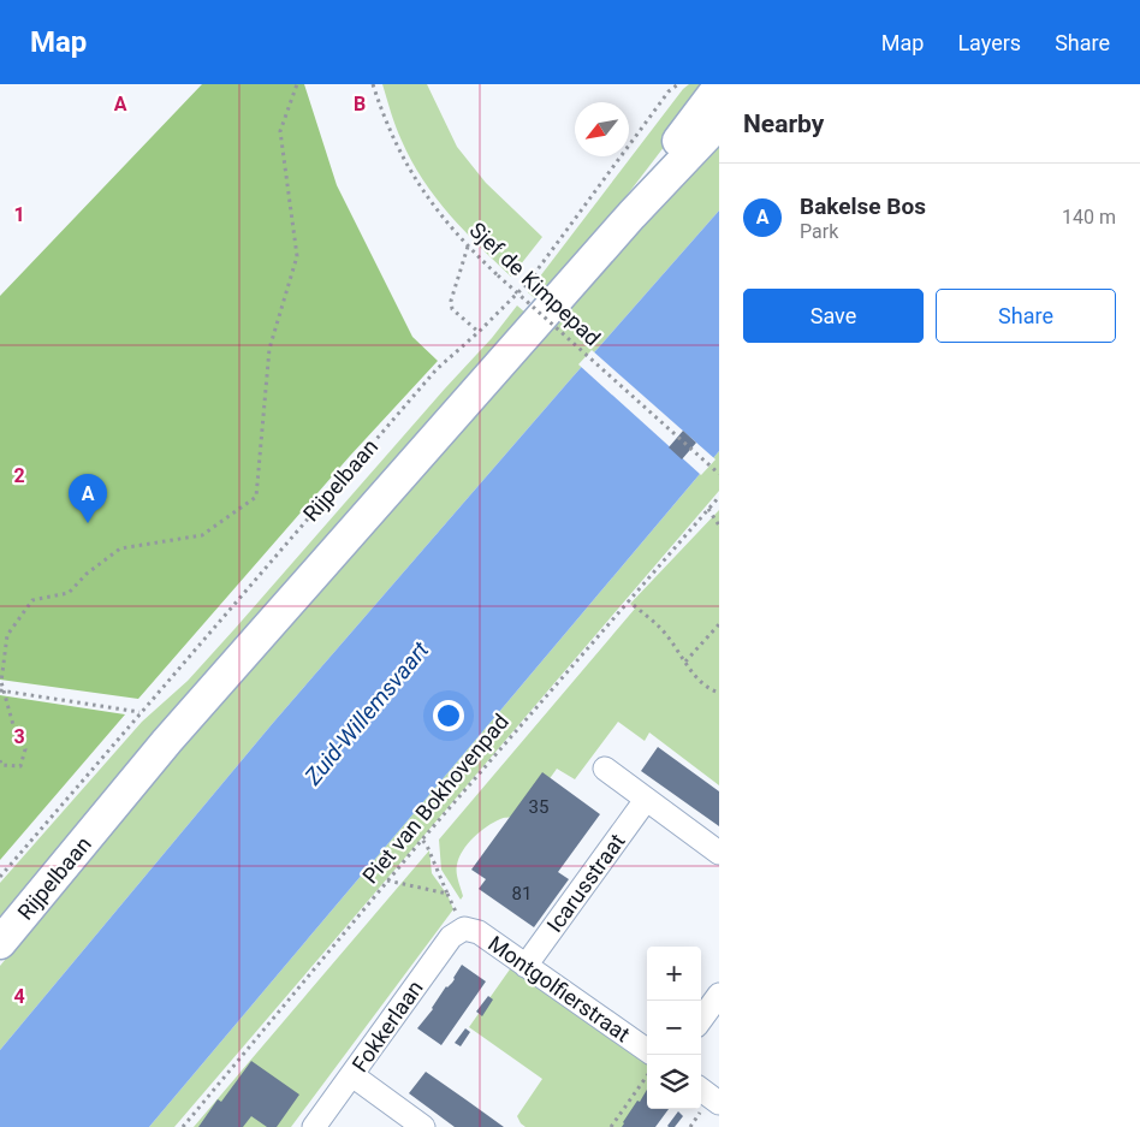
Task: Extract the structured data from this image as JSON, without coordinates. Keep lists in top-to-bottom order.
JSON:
{
  "streets": {
    "main road": ["Rijpelbaan"],
    "street": ["Icarusstraat", "Montgolfierstraat", "Fokkerlaan"],
    "path": ["Sjef de Kimpepad", "Piet van Bokhovenpad"]
  },
  "crossings": [
    ["Icarusstraat", "Montgolfierstraat"],
    ["Montgolfierstraat", "Fokkerlaan"]
  ],
  "water": ["Zuid-Willemsvaart"],
  "house_numbers": ["35", "81"],
  "north": "bottom left",
  "page": {
    "header": "Map",
    "nav": ["Map", "Layers", "Share"],
    "heading": "Nearby",
    "list": [
      {
        "mark": "A",
        "name": "Bakelse Bos",
        "note": "Park",
        "value": "140 m"
      }
    ],
    "buttons": ["Save", "Share"],
    "pins": "A",
    "map_buttons": ["+", "−"]
  },
  "grid": {
    "columns": ["A", "B"],
    "rows": [
      "1",
      "2",
      "3",
      "4"
    ]
  }
}
